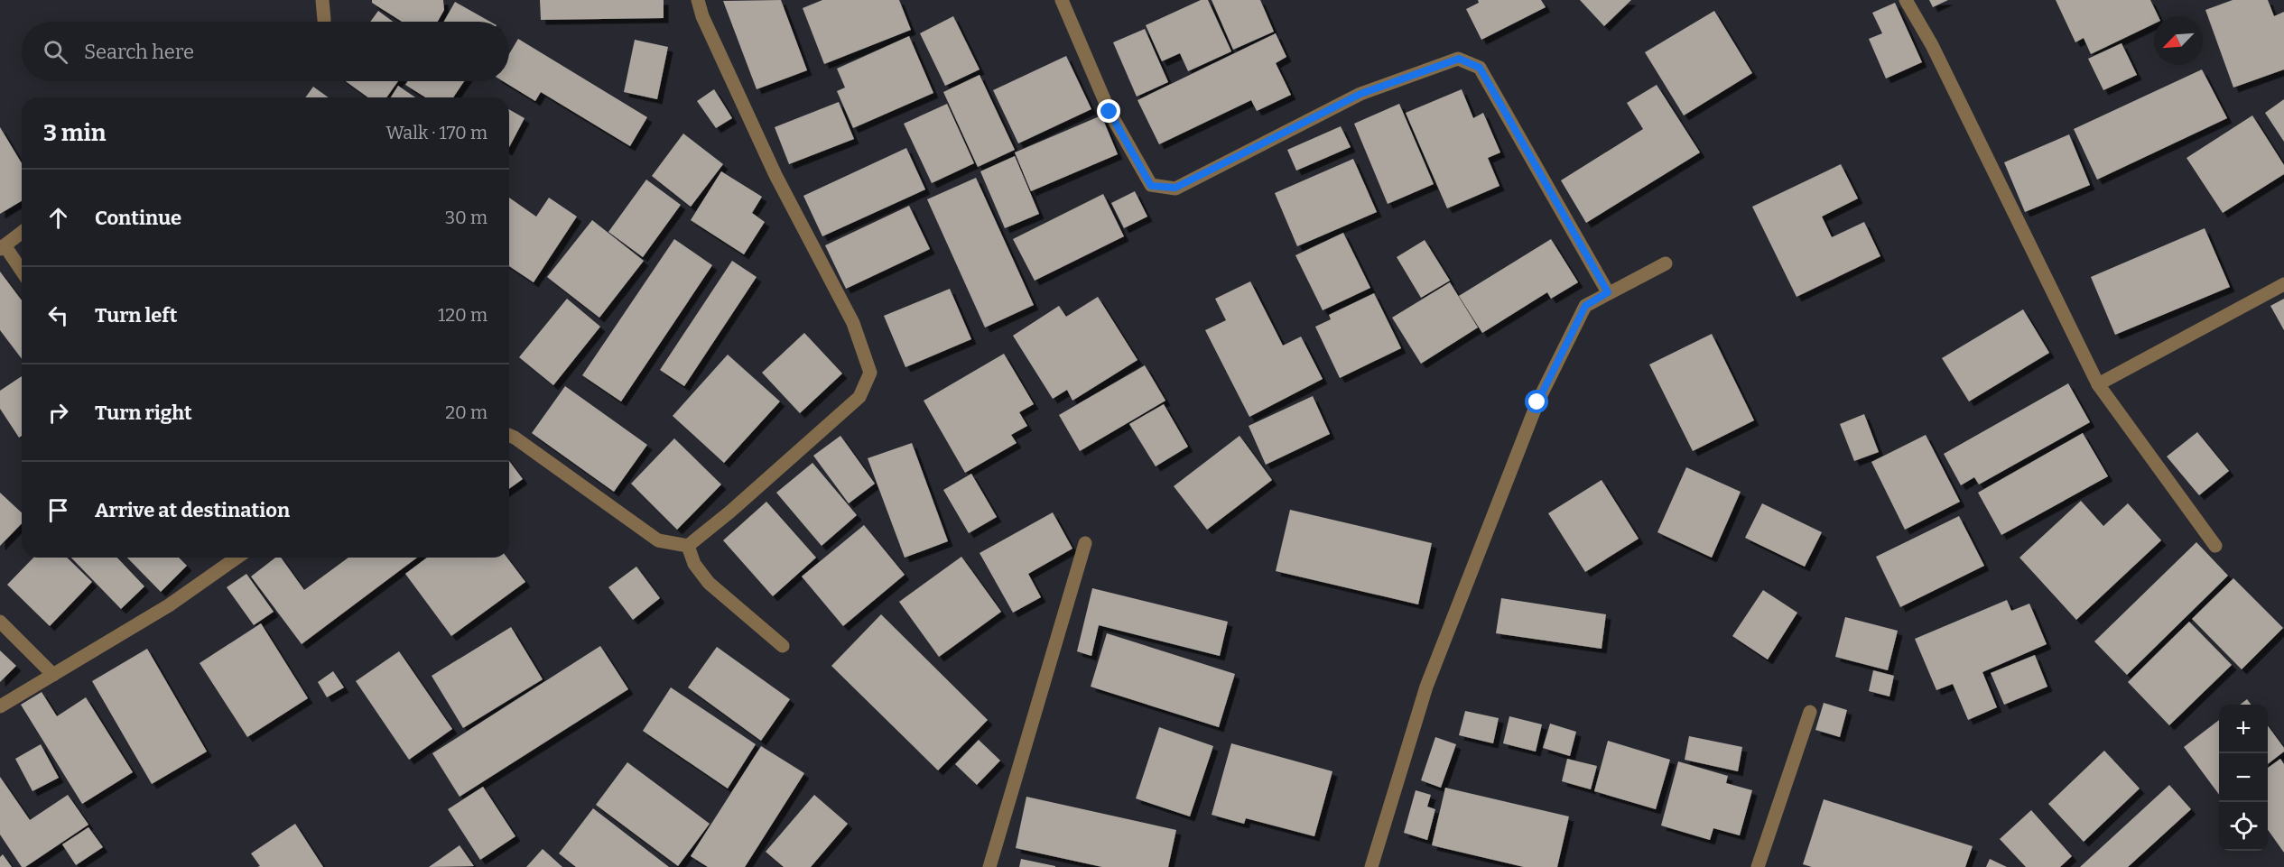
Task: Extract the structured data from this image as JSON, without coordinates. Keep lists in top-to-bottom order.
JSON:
{
  "north": "bottom left",
  "page": {
    "search": "Search here",
    "heading": ["3 min", "Walk · 170 m"],
    "list": [
      ["Continue", "30 m"],
      ["Turn left", "120 m"],
      ["Turn right", "20 m"],
      "Arrive at destination"
    ],
    "map_buttons": ["+", "−"]
  }
}
